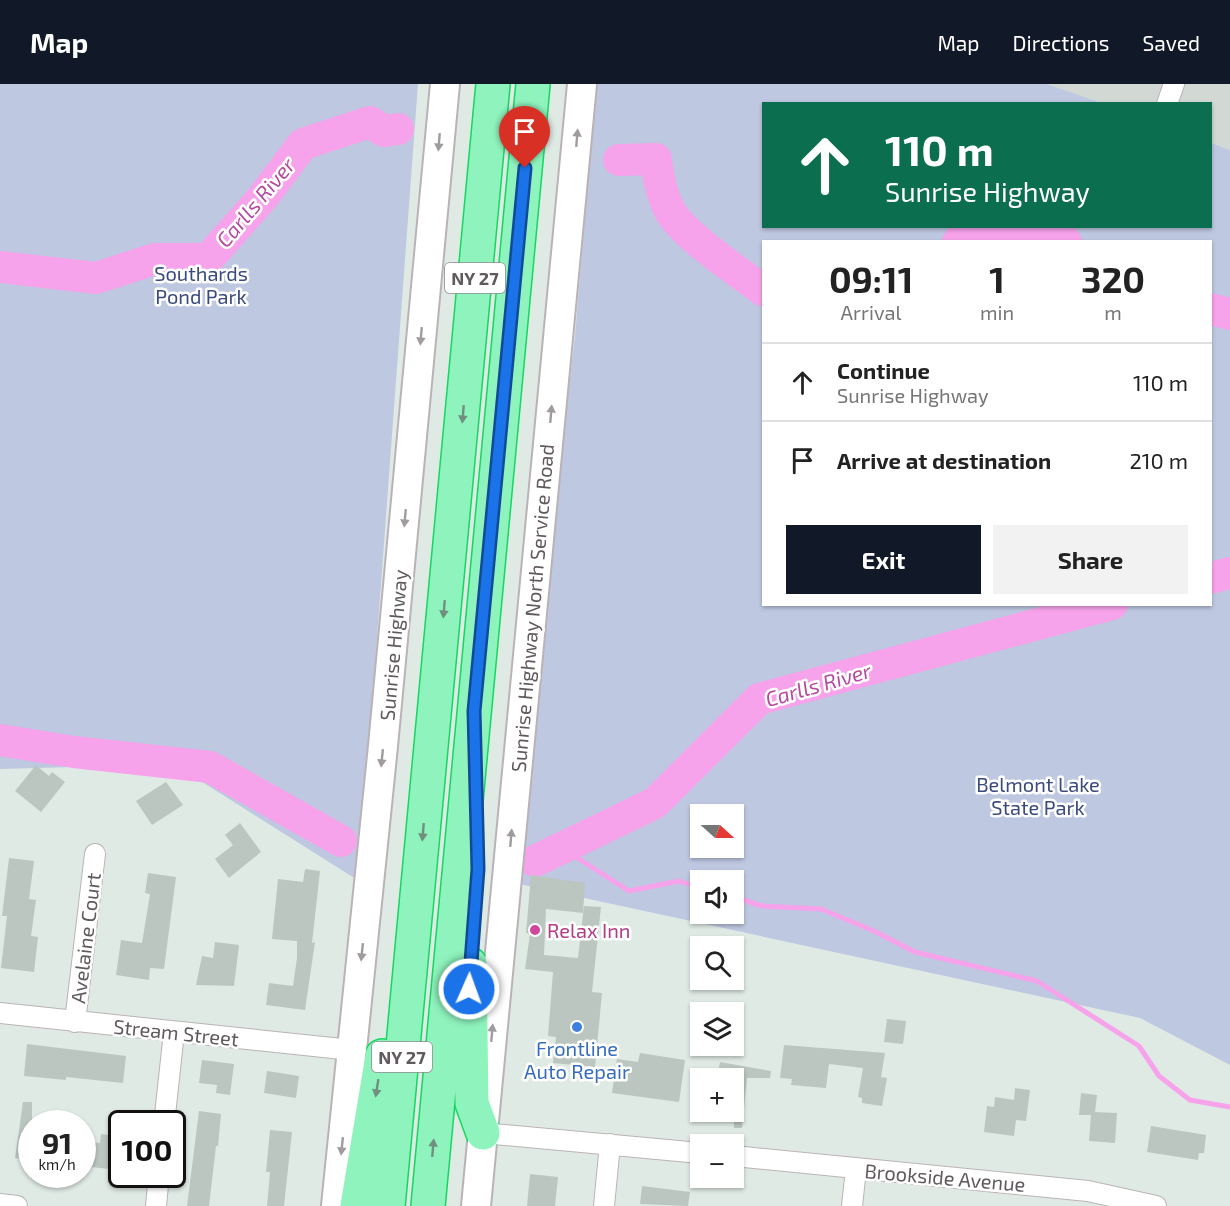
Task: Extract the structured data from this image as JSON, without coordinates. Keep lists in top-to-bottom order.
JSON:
{
  "streets": {
    "highway": ["NY 27"],
    "main road": ["Sunrise Highway North Service Road", "Sunrise Highway"],
    "street": ["Avelaine Court", "Stream Street", "Brookside Avenue"]
  },
  "crossings": [
    ["Sunrise Highway", "Stream Street"],
    ["Avelaine Court", "Stream Street"]
  ],
  "one_way": ["Sunrise Highway North Service Road", "Sunrise Highway"],
  "water": ["Carlls River"],
  "parks": ["Southards Pond Park", "Belmont Lake State Park"],
  "places": ["Relax Inn", "Frontline Auto Repair"],
  "north": "right",
  "page": {
    "header": "Map",
    "nav": ["Map", "Directions", "Saved"],
    "turn": ["110 m", "Sunrise Highway"],
    "eta": [
      "09:11",
      "Arrival",
      "1",
      "min",
      "320",
      "m"
    ],
    "list": [
      {
        "name": "Continue",
        "note": "Sunrise Highway",
        "value": "110 m"
      },
      {
        "name": "Arrive at destination",
        "value": "210 m"
      }
    ],
    "buttons": ["Exit", "Share"],
    "map_buttons": ["+", "−"],
    "speed": "91 km/h",
    "limit": "100"
  }
}
